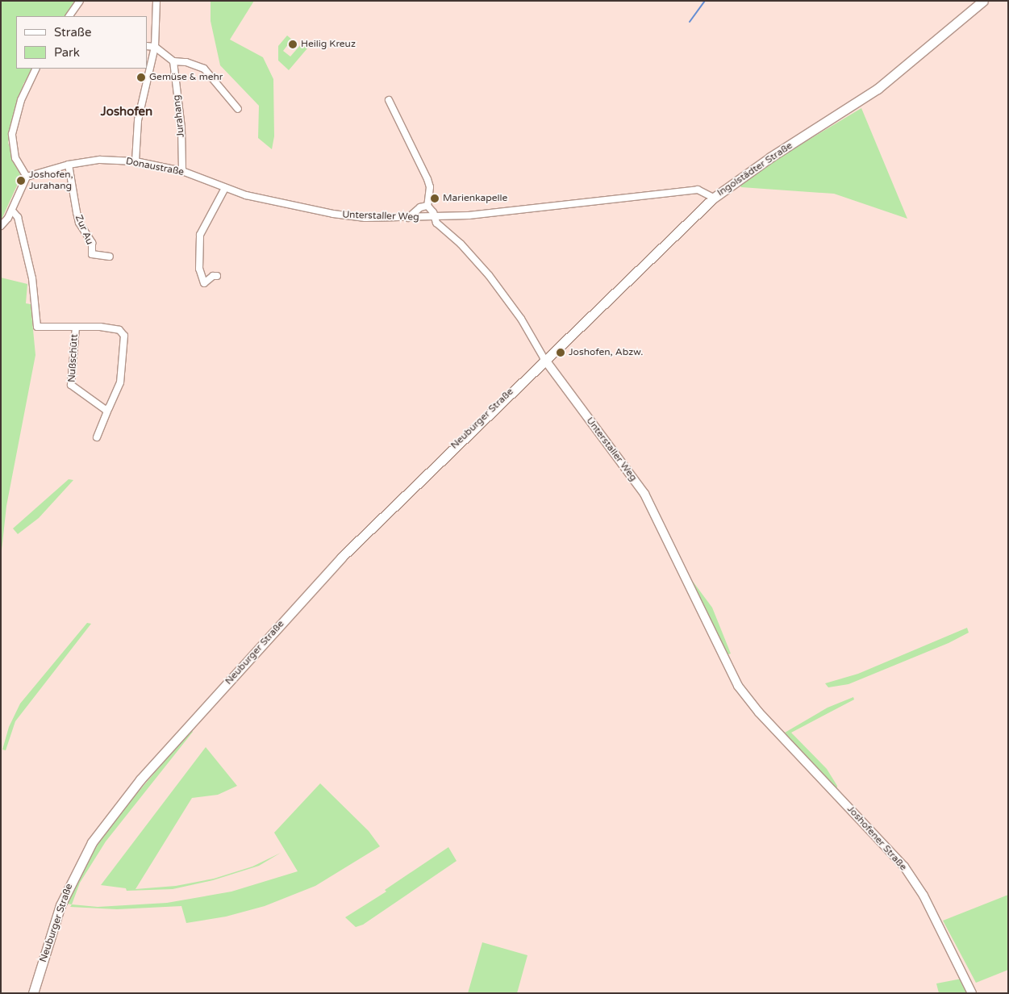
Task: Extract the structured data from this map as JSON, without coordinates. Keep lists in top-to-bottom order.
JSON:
{
  "streets": {
    "main road": ["Ingolstädter Straße", "Neuburger Straße"],
    "street": [
      "Jurahang",
      "Donaustraße",
      "Unterstaller Weg",
      "Zur Au",
      "Nußschütt",
      "Joshofener Straße"
    ]
  },
  "crossings": [
    ["Jurahang", "Donaustraße"],
    ["Donaustraße", "Unterstaller Weg"],
    ["Donaustraße", "Zur Au"],
    ["Ingolstädter Straße", "Unterstaller Weg"],
    ["Ingolstädter Straße", "Neuburger Straße"],
    ["Unterstaller Weg", "Neuburger Straße"],
    ["Unterstaller Weg", "Joshofener Straße"]
  ],
  "districts": ["Joshofen"],
  "places": [
    "Heilig Kreuz",
    "Gemüse & mehr",
    "Joshofen, Jurahang",
    "Marienkapelle",
    "Joshofen, Abzw."
  ],
  "legend": ["Straße", "Park"]
}
